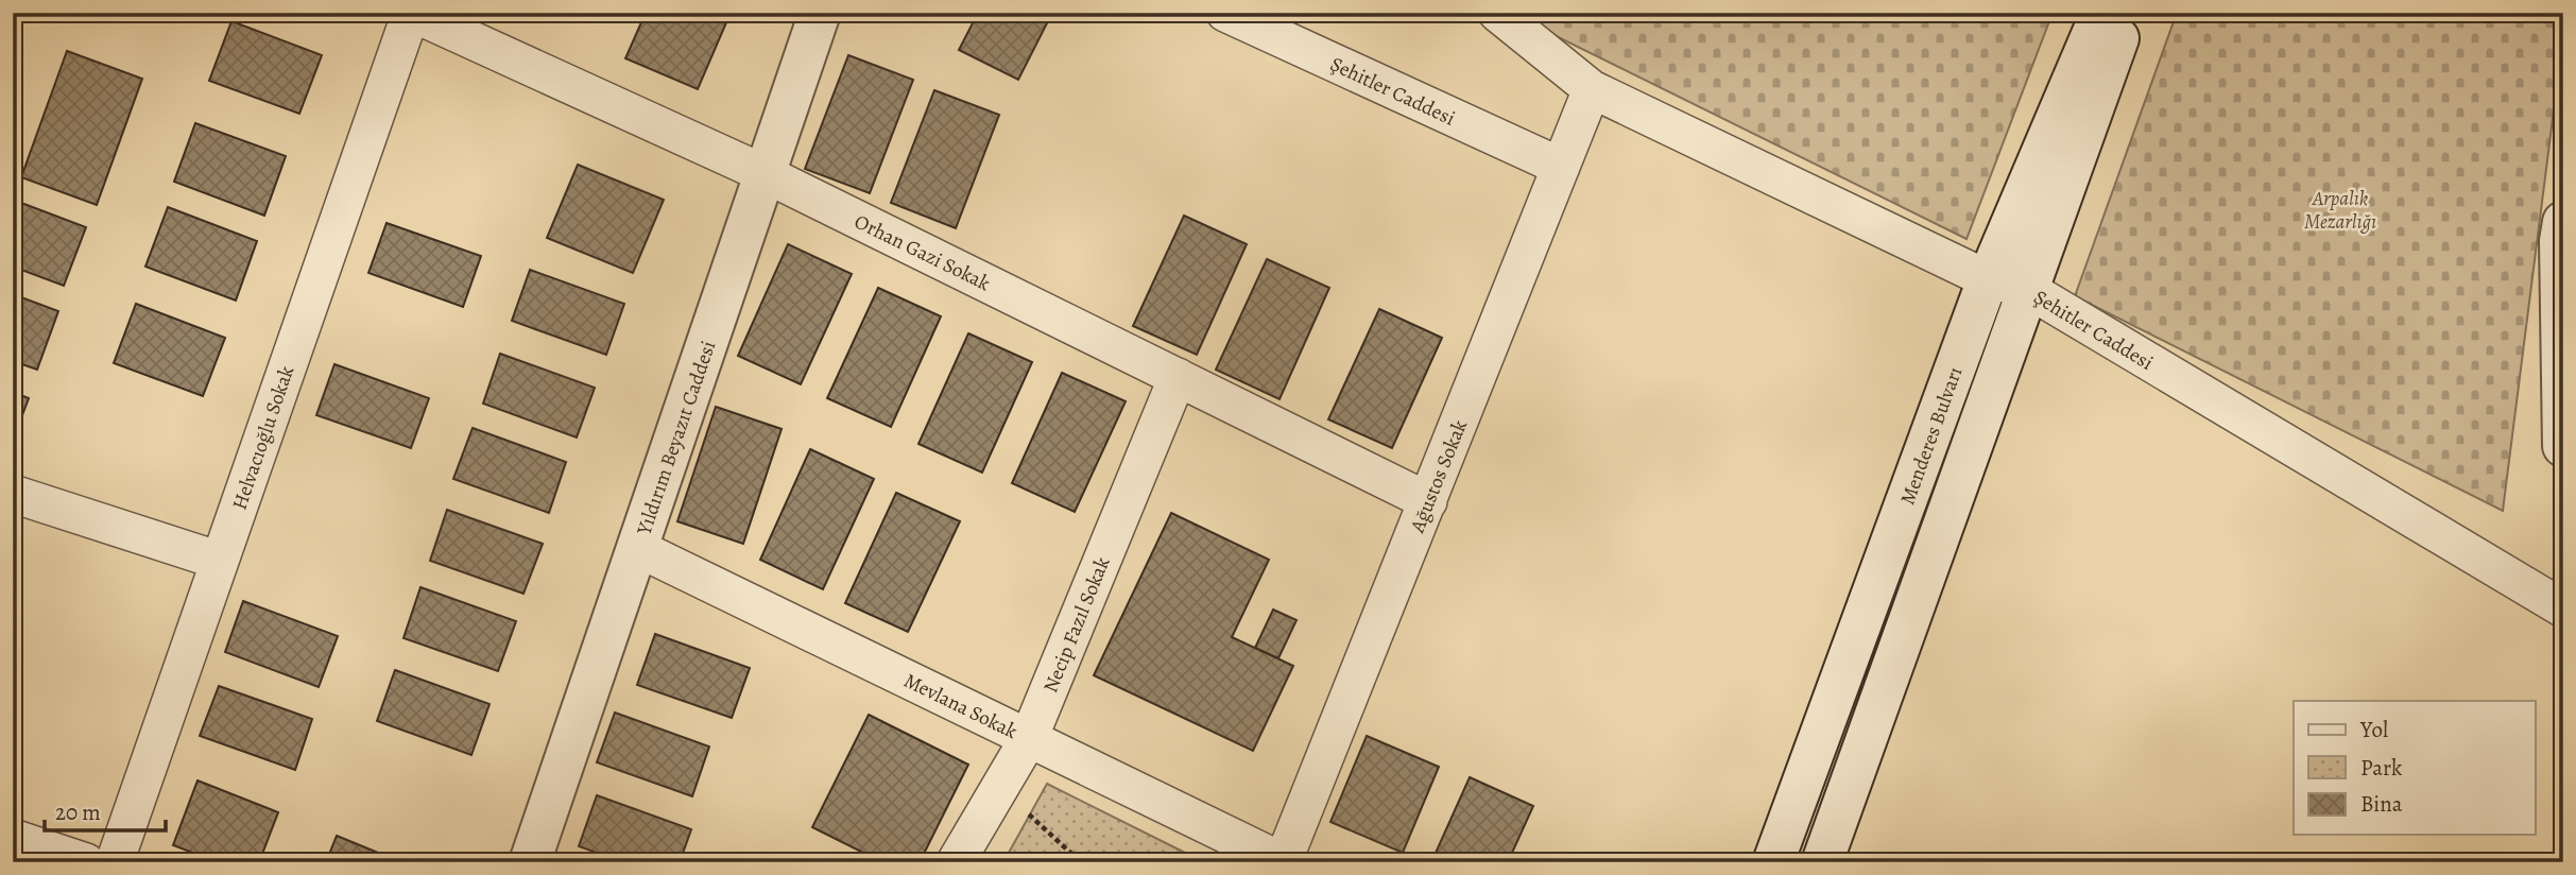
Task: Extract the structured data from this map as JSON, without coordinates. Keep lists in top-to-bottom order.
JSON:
{
  "streets": {
    "main road": ["Menderes Bulvarı", "Yıldırım Beyazıt Caddesi"],
    "street": [
      "Şehitler Caddesi",
      "Orhan Gazi Sokak",
      "Helvacıoğlu Sokak",
      "Ağustos Sokak",
      "Necip Fazıl Sokak",
      "Mevlana Sokak"
    ]
  },
  "crossings": [
    ["Şehitler Caddesi", "Menderes Bulvarı"],
    ["Şehitler Caddesi", "Ağustos Sokak"],
    ["Orhan Gazi Sokak", "Helvacıoğlu Sokak"],
    ["Orhan Gazi Sokak", "Yıldırım Beyazıt Caddesi"],
    ["Orhan Gazi Sokak", "Ağustos Sokak"],
    ["Orhan Gazi Sokak", "Necip Fazıl Sokak"],
    ["Yıldırım Beyazıt Caddesi", "Mevlana Sokak"],
    ["Ağustos Sokak", "Mevlana Sokak"],
    ["Necip Fazıl Sokak", "Mevlana Sokak"]
  ],
  "parks": ["Arpalık Mezarlığı"],
  "legend": ["Yol", "Park", "Bina"],
  "scale_bar": "20 m"
}
